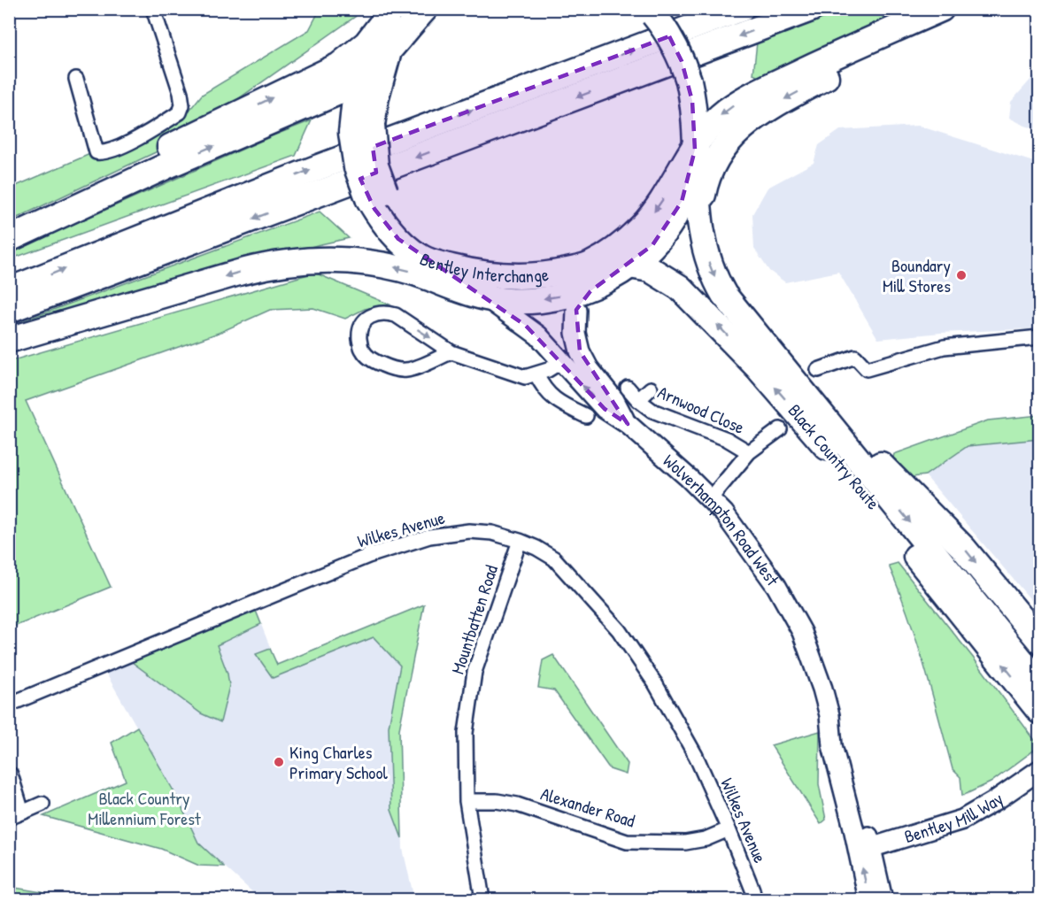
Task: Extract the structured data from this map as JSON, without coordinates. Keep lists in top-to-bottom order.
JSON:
{
  "streets": {
    "highway": ["Bentley Interchange", "Black Country Route"],
    "main road": ["Wolverhampton Road West", "Bentley Mill Way"],
    "street": [
      "Arnwood Close",
      "Wilkes Avenue",
      "Mountbatten Road",
      "Alexander Road"
    ]
  },
  "crossings": [
    ["Bentley Interchange", "Black Country Route"],
    ["Bentley Interchange", "Wolverhampton Road West"],
    ["Arnwood Close", "Wolverhampton Road West"],
    ["Wolverhampton Road West", "Bentley Mill Way"],
    ["Wilkes Avenue", "Mountbatten Road"],
    ["Wilkes Avenue", "Alexander Road"],
    ["Mountbatten Road", "Alexander Road"]
  ],
  "parks": ["Black Country Millennium Forest"],
  "places": ["Boundary Mill Stores", "King Charles Primary School"]
}
